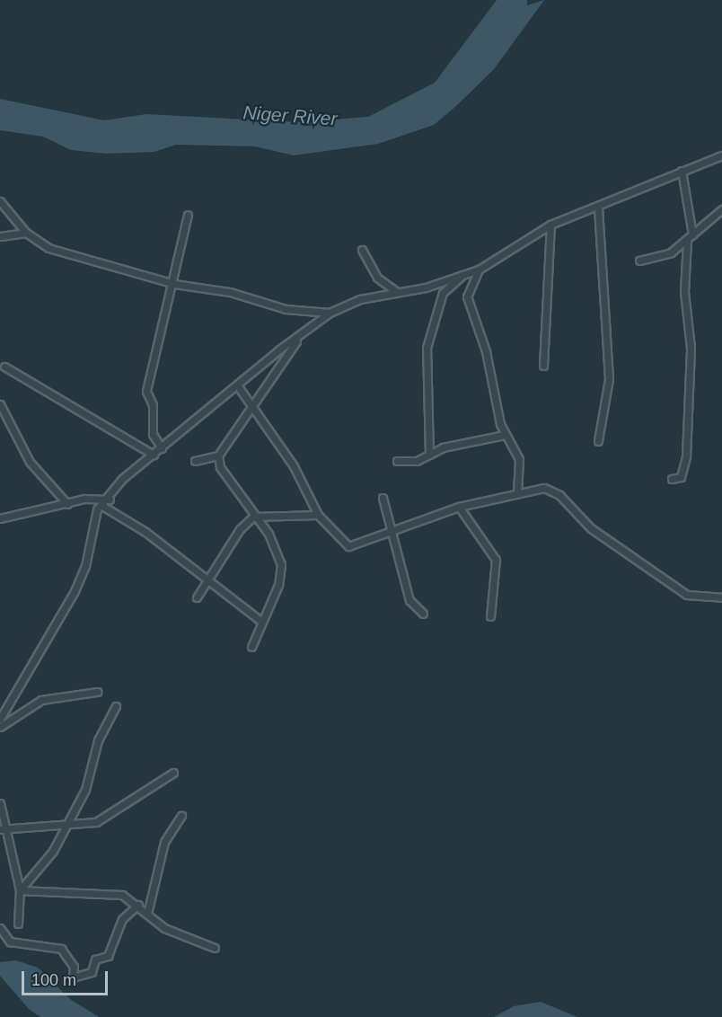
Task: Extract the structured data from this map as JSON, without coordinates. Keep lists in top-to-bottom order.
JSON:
{
  "water": ["Niger River"],
  "scale_bar": "100 m"
}
